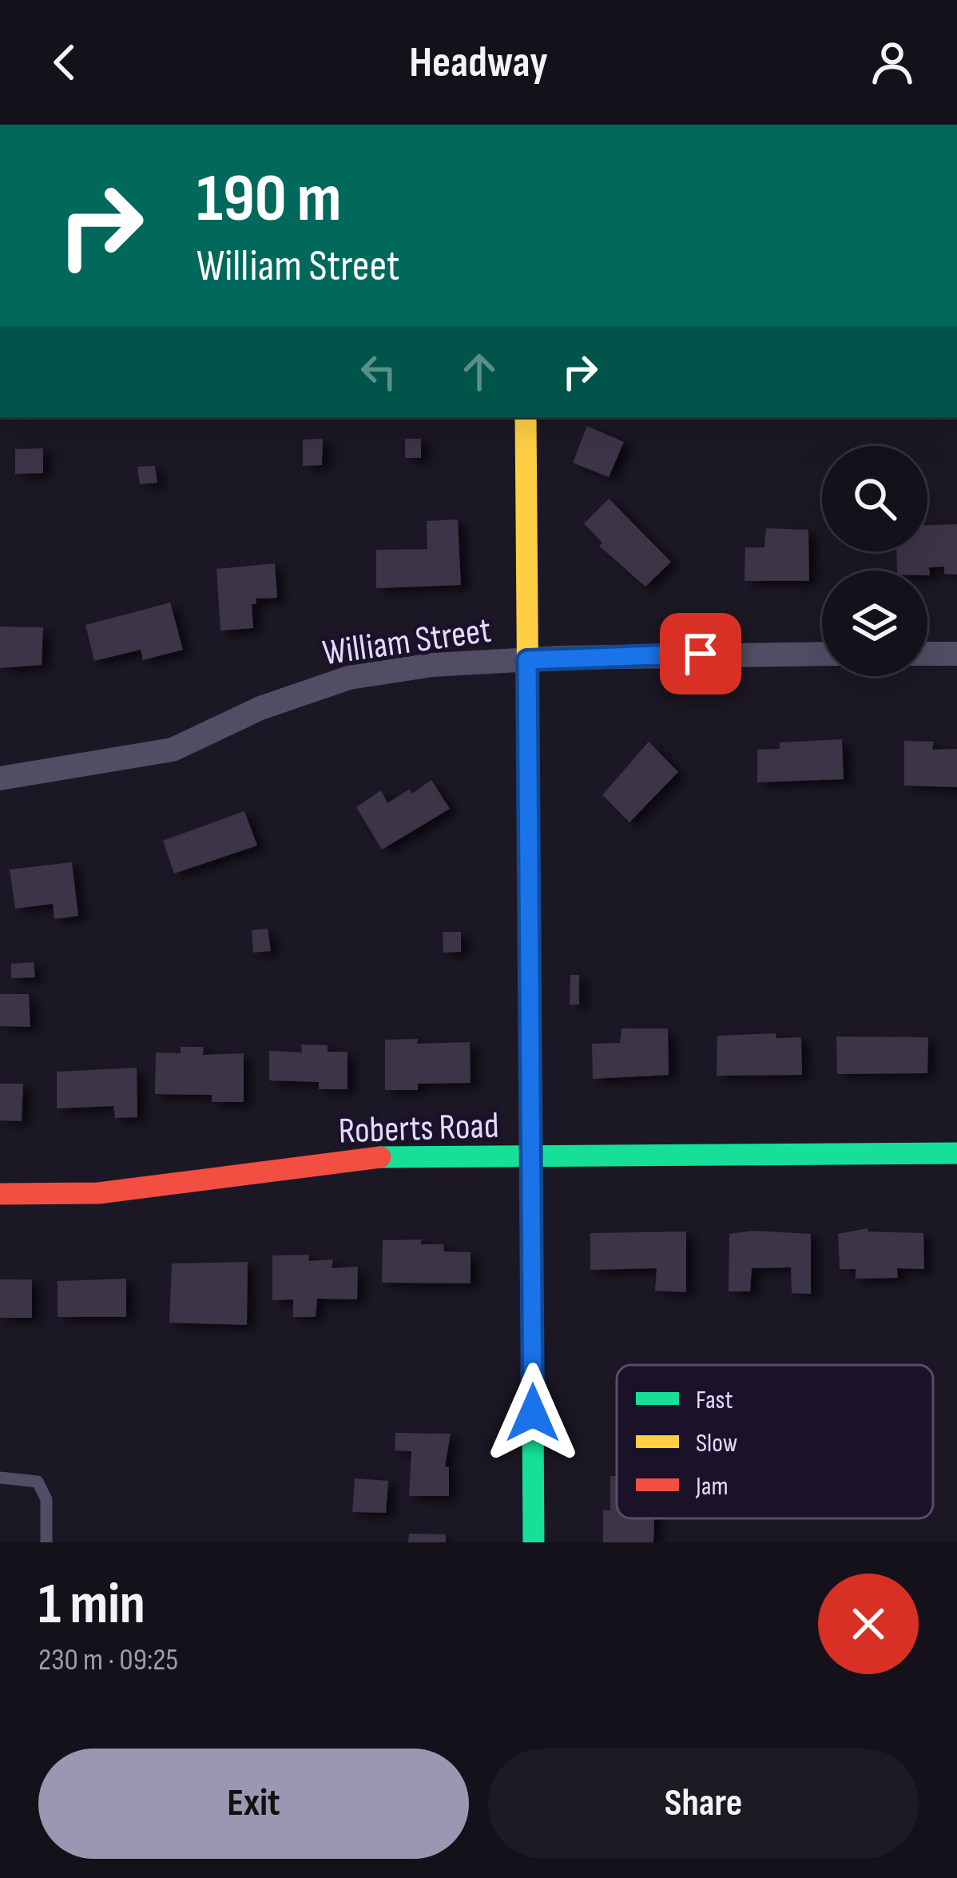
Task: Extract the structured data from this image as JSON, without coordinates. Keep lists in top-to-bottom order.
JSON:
{
  "streets": {
    "street": ["William Street", "Roberts Road"]
  },
  "legend": ["Fast", "Slow", "Jam"],
  "page": {
    "header": "Headway",
    "turn": ["190 m", "William Street"],
    "heading": ["1 min", "230 m · 09:25"],
    "buttons": ["Exit", "Share"]
  }
}
